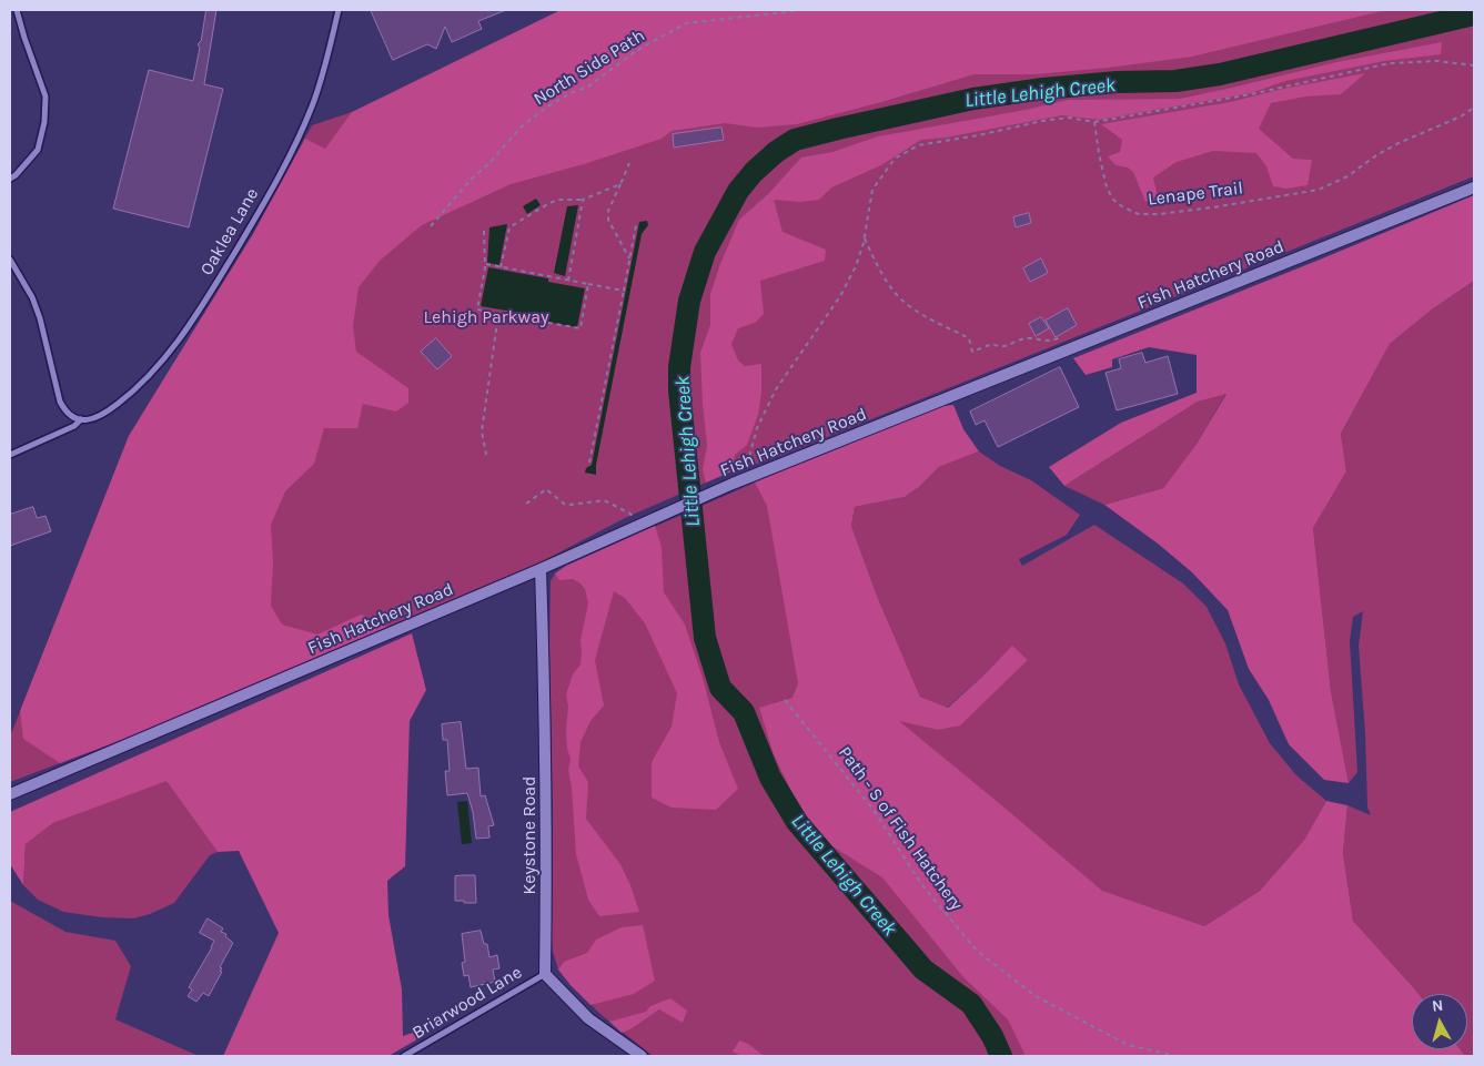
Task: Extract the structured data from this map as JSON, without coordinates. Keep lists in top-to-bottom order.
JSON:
{
  "streets": {
    "street": [
      "Oaklea Lane",
      "Fish Hatchery Road",
      "Keystone Road",
      "Briarwood Lane"
    ],
    "path": ["North Side Path", "Lenape Trail", "Path - S of Fish Hatchery"]
  },
  "crossings": [
    ["Fish Hatchery Road", "Keystone Road"],
    ["Keystone Road", "Briarwood Lane"]
  ],
  "water": ["Little Lehigh Creek"],
  "parks": ["Lehigh Parkway"],
  "north": "top"
}
